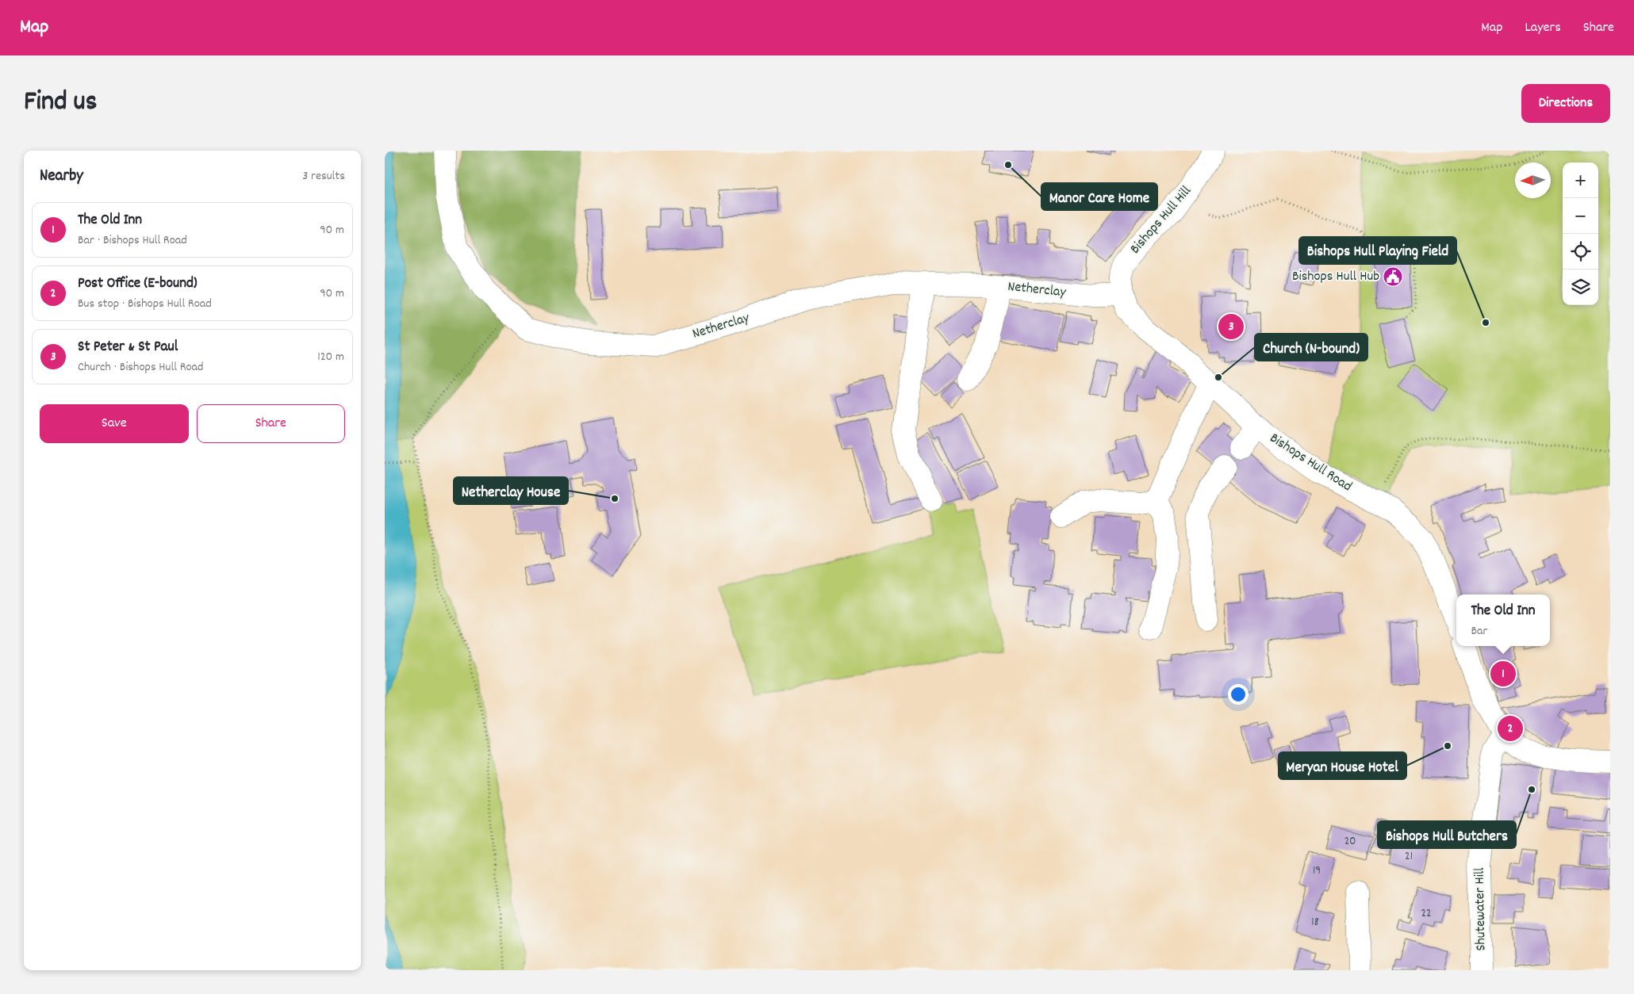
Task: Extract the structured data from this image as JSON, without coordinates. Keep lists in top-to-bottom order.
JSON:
{
  "streets": {
    "street": [
      "Bishops Hull Hill",
      "Netherclay",
      "Bishops Hull Road",
      "Shutewater Hill"
    ]
  },
  "crossings": [
    ["Bishops Hull Hill", "Netherclay"],
    ["Bishops Hull Hill", "Bishops Hull Road"],
    ["Netherclay", "Bishops Hull Road"]
  ],
  "places": {
    "other": [
      "Manor Care Home",
      "Bishops Hull Playing Field",
      "Church (N-bound)",
      "Netherclay House",
      "Meryan House Hotel",
      "Bishops Hull Butchers"
    ],
    "public building": ["Bishops Hull Hub"]
  },
  "house_numbers": [
    "20",
    "21",
    "19",
    "22",
    "18"
  ],
  "north": "left",
  "page": {
    "header": "Map",
    "nav": ["Map", "Layers", "Share"],
    "title": "Find us",
    "buttons": [
      "Directions",
      ["Save", "Share"]
    ],
    "heading": ["Nearby", "3 results"],
    "map_buttons": ["+", "−"],
    "list": [
      {
        "mark": "1",
        "name": "The Old Inn",
        "note": "Bar · Bishops Hull Road",
        "value": "90 m"
      },
      {
        "mark": "2",
        "name": "Post Office (E-bound)",
        "note": "Bus stop · Bishops Hull Road",
        "value": "90 m"
      },
      {
        "mark": "3",
        "name": "St Peter & St Paul",
        "note": "Church · Bishops Hull Road",
        "value": "120 m"
      }
    ],
    "pins": ["3", "1", "2"],
    "popup": ["The Old Inn", "Bar"]
  }
}
